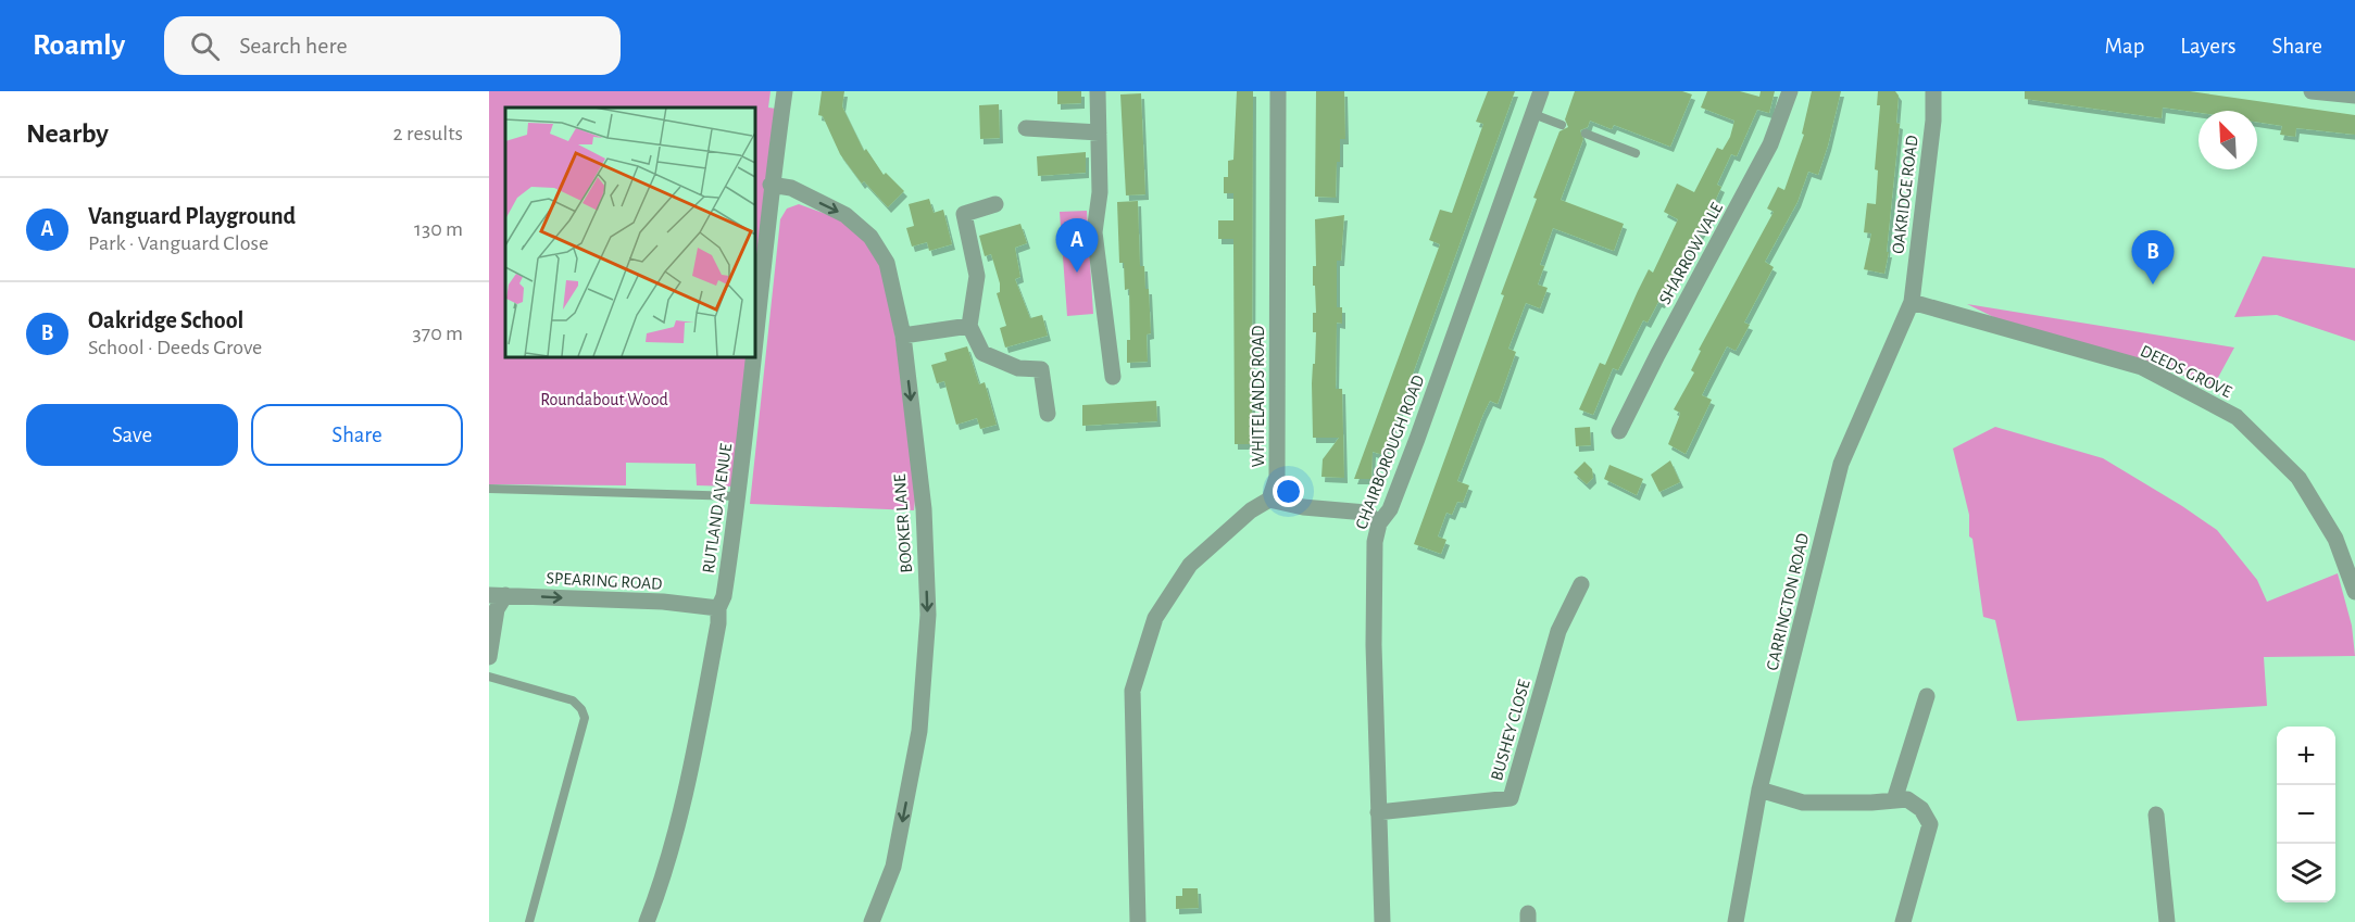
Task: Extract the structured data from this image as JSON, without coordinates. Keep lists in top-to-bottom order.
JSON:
{
  "streets": {
    "street": [
      "OAKRIDGE ROAD",
      "SHARROW VALE",
      "DEEDS GROVE",
      "WHITELANDS ROAD",
      "CHAIRBOROUGH ROAD",
      "RUTLAND AVENUE",
      "BOOKER LANE",
      "SPEARING ROAD",
      "CARRINGTON ROAD",
      "BUSHEY CLOSE"
    ]
  },
  "crossings": [
    ["OAKRIDGE ROAD", "DEEDS GROVE"],
    ["OAKRIDGE ROAD", "CARRINGTON ROAD"],
    ["DEEDS GROVE", "CARRINGTON ROAD"],
    ["CHAIRBOROUGH ROAD", "BUSHEY CLOSE"],
    ["RUTLAND AVENUE", "BOOKER LANE"],
    ["RUTLAND AVENUE", "SPEARING ROAD"]
  ],
  "one_way": ["BOOKER LANE", "SPEARING ROAD"],
  "parks": ["Roundabout Wood"],
  "north": "top left",
  "page": {
    "header": "Roamly",
    "search": "Search here",
    "nav": ["Map", "Layers", "Share"],
    "heading": ["Nearby", "2 results"],
    "list": [
      {
        "mark": "A",
        "name": "Vanguard Playground",
        "note": "Park · Vanguard Close",
        "value": "130 m"
      },
      {
        "mark": "B",
        "name": "Oakridge School",
        "note": "School · Deeds Grove",
        "value": "370 m"
      }
    ],
    "pins": ["A", "B"],
    "buttons": ["Save", "Share"],
    "map_buttons": ["+", "−"]
  }
}
